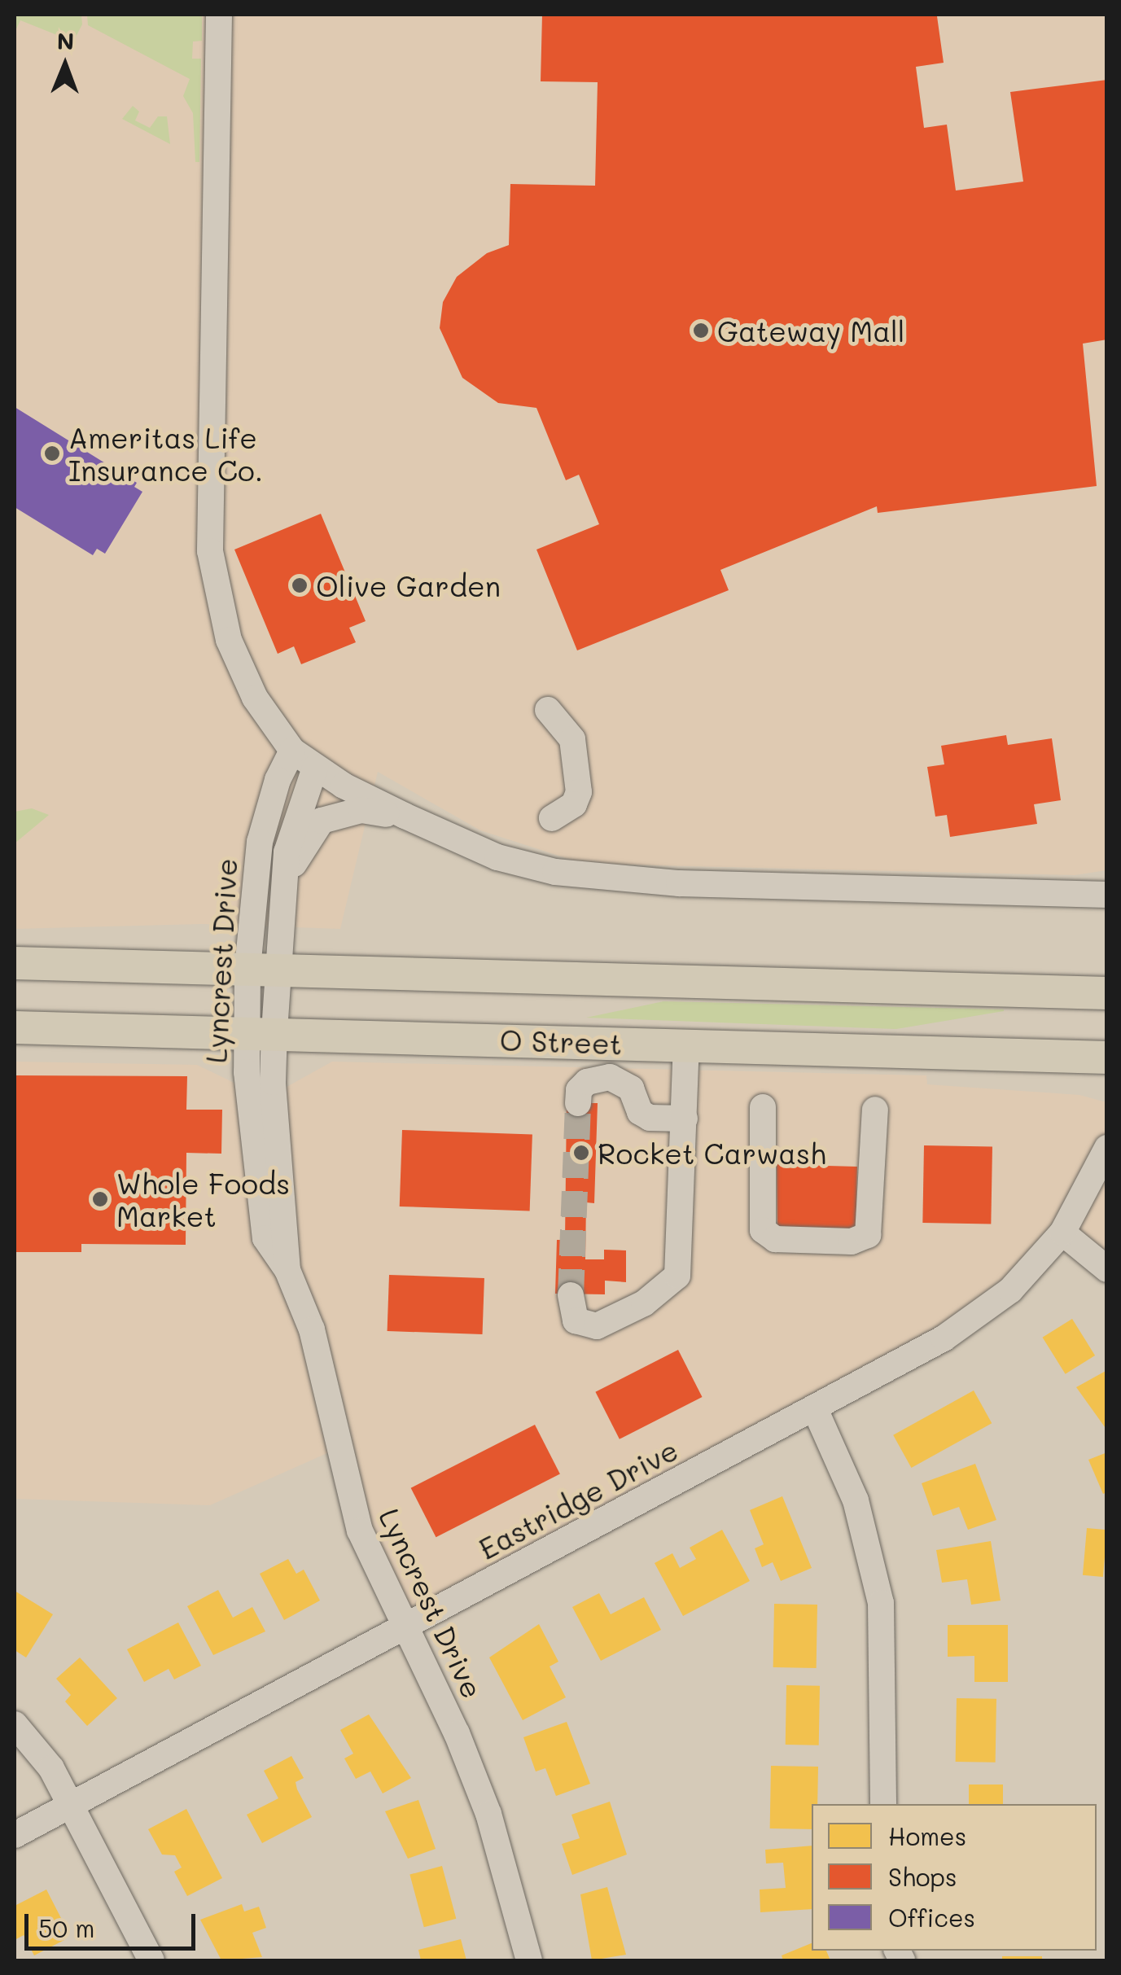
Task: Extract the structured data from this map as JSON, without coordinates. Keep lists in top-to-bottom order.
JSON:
{
  "streets": {
    "main road": ["O Street"],
    "street": ["Lyncrest Drive", "Eastridge Drive"]
  },
  "crossings": [
    ["Lyncrest Drive", "O Street"],
    ["Lyncrest Drive", "Eastridge Drive"]
  ],
  "places": [
    "Gateway Mall",
    "Ameritas Life Insurance Co.",
    "Olive Garden",
    "Rocket Carwash",
    "Whole Foods Market"
  ],
  "legend": ["Homes", "Shops", "Offices"],
  "scale_bar": "50 m",
  "north": "top"
}
